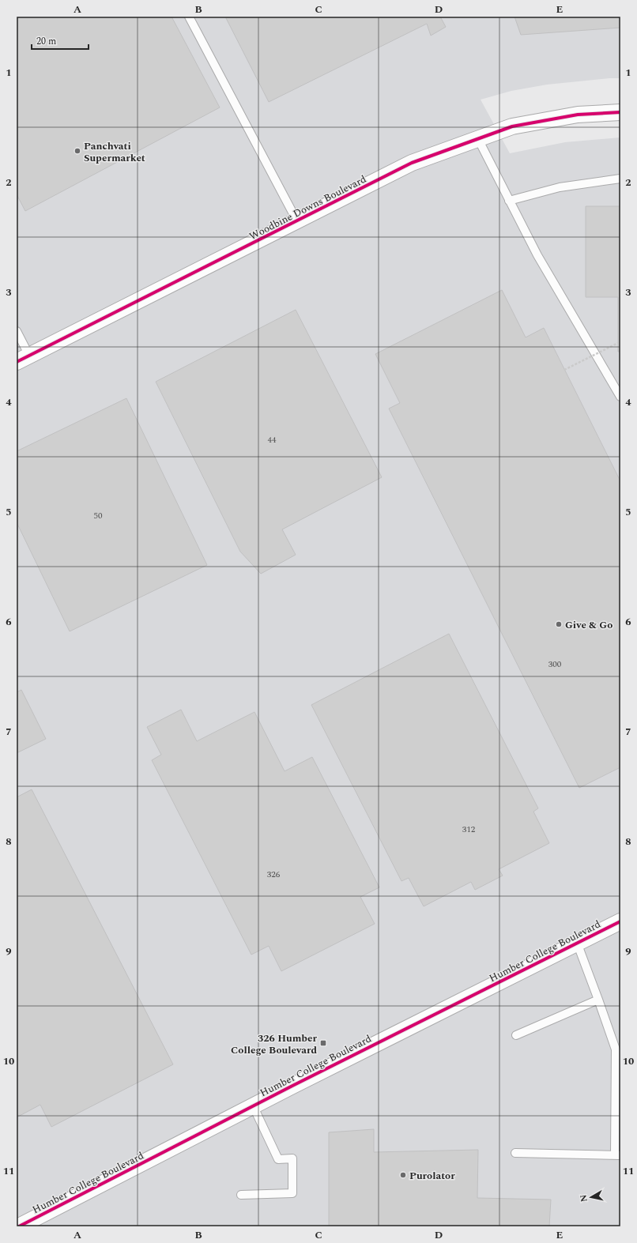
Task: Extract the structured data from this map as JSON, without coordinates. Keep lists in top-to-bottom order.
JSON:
{
  "streets": {
    "street": ["Woodbine Downs Boulevard", "Humber College Boulevard"]
  },
  "places": {
    "other": ["Panchvati Supermarket", "Give & Go", "Purolator"],
    "transit": ["326 Humber College Boulevard"]
  },
  "house_numbers": [
    "44",
    "50",
    "300",
    "312",
    "326"
  ],
  "scale_bar": "20 m",
  "north": "left",
  "grid": {
    "columns": [
      "A",
      "B",
      "C",
      "D",
      "E"
    ],
    "rows": [
      "1",
      "2",
      "3",
      "4",
      "5",
      "6",
      "7",
      "8",
      "9",
      "10",
      "11"
    ]
  }
}
